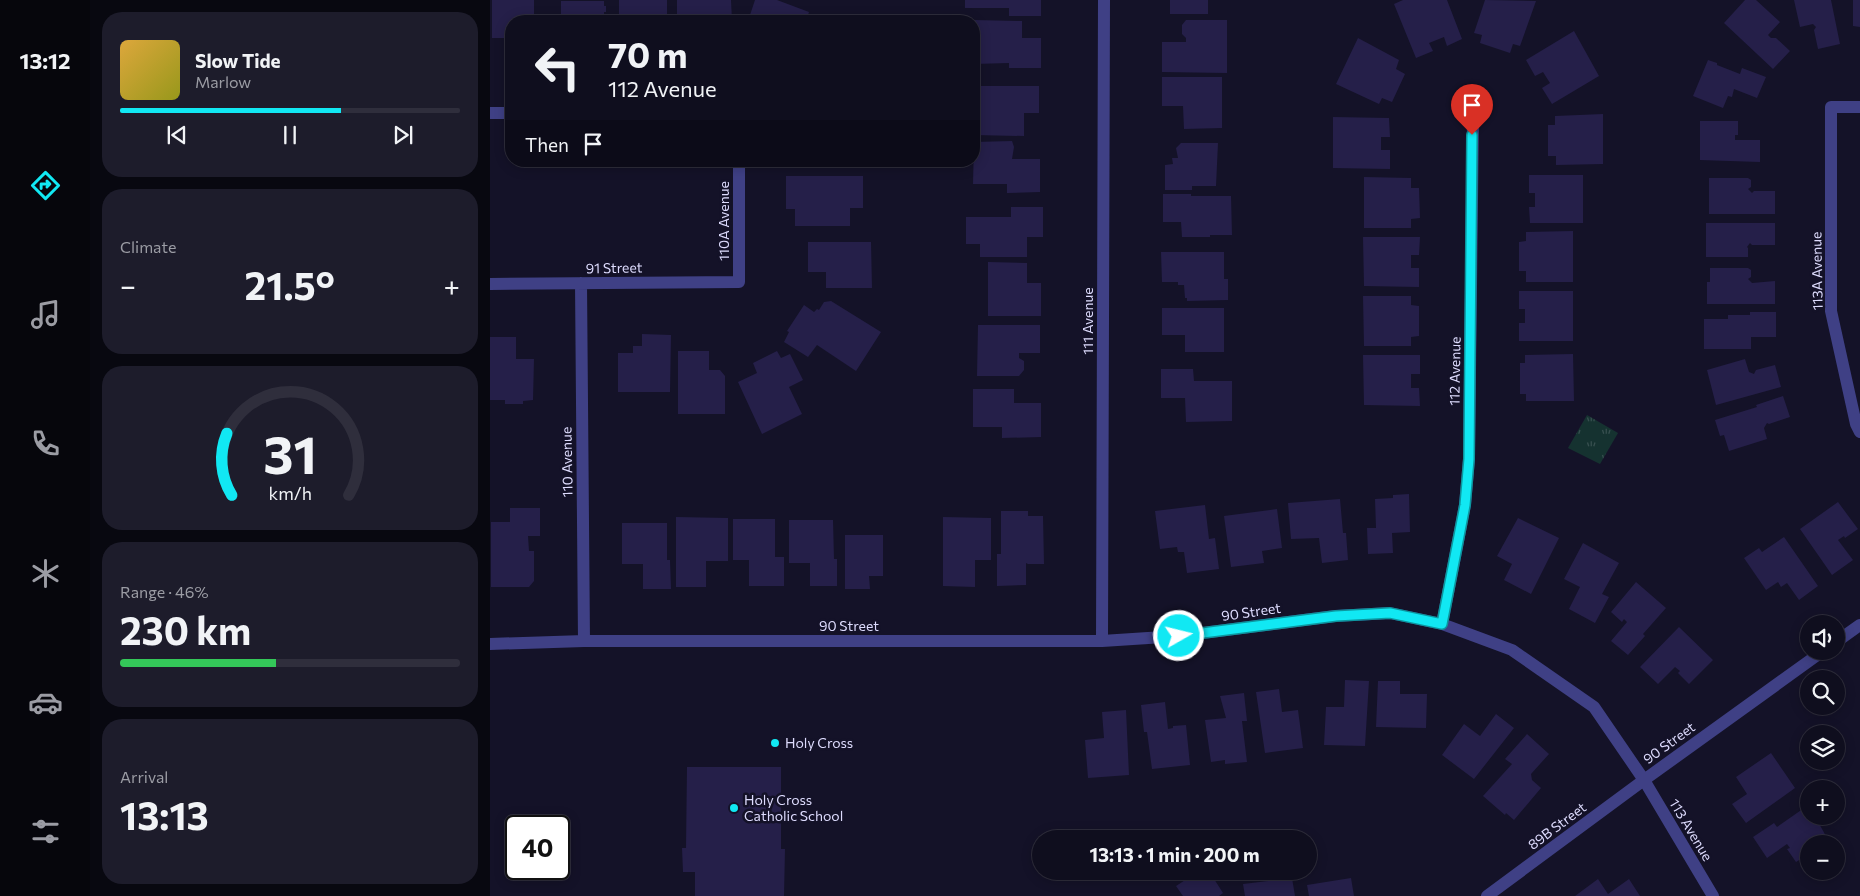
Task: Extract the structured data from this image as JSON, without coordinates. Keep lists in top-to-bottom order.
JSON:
{
  "streets": {
    "street": [
      "110A Avenue",
      "91 Street",
      "113A Avenue",
      "111 Avenue",
      "112 Avenue",
      "110 Avenue",
      "90 Street",
      "89B Street",
      "113 Avenue"
    ]
  },
  "crossings": [
    ["110A Avenue", "91 Street"],
    ["91 Street", "110 Avenue"],
    ["111 Avenue", "90 Street"],
    ["112 Avenue", "90 Street"],
    ["110 Avenue", "90 Street"],
    ["90 Street", "89B Street"],
    ["90 Street", "113 Avenue"],
    ["89B Street", "113 Avenue"]
  ],
  "places": ["Holy Cross", "Holy Cross Catholic School"],
  "page": {
    "tabs": "13:12",
    "turn": ["70 m", "112 Avenue"],
    "song": ["Slow Tide", "Marlow"],
    "then": "Then",
    "tile": [
      "Climate",
      ["Range · 46%", "230 km"],
      ["Arrival", "13:13"]
    ],
    "heat": ["−", "21.5°", "+"],
    "map_buttons": ["+", "−"],
    "limit": "40",
    "trip": "13:13 · 1 min · 200 m",
    "gauge": ["31", "km/h"]
  }
}
